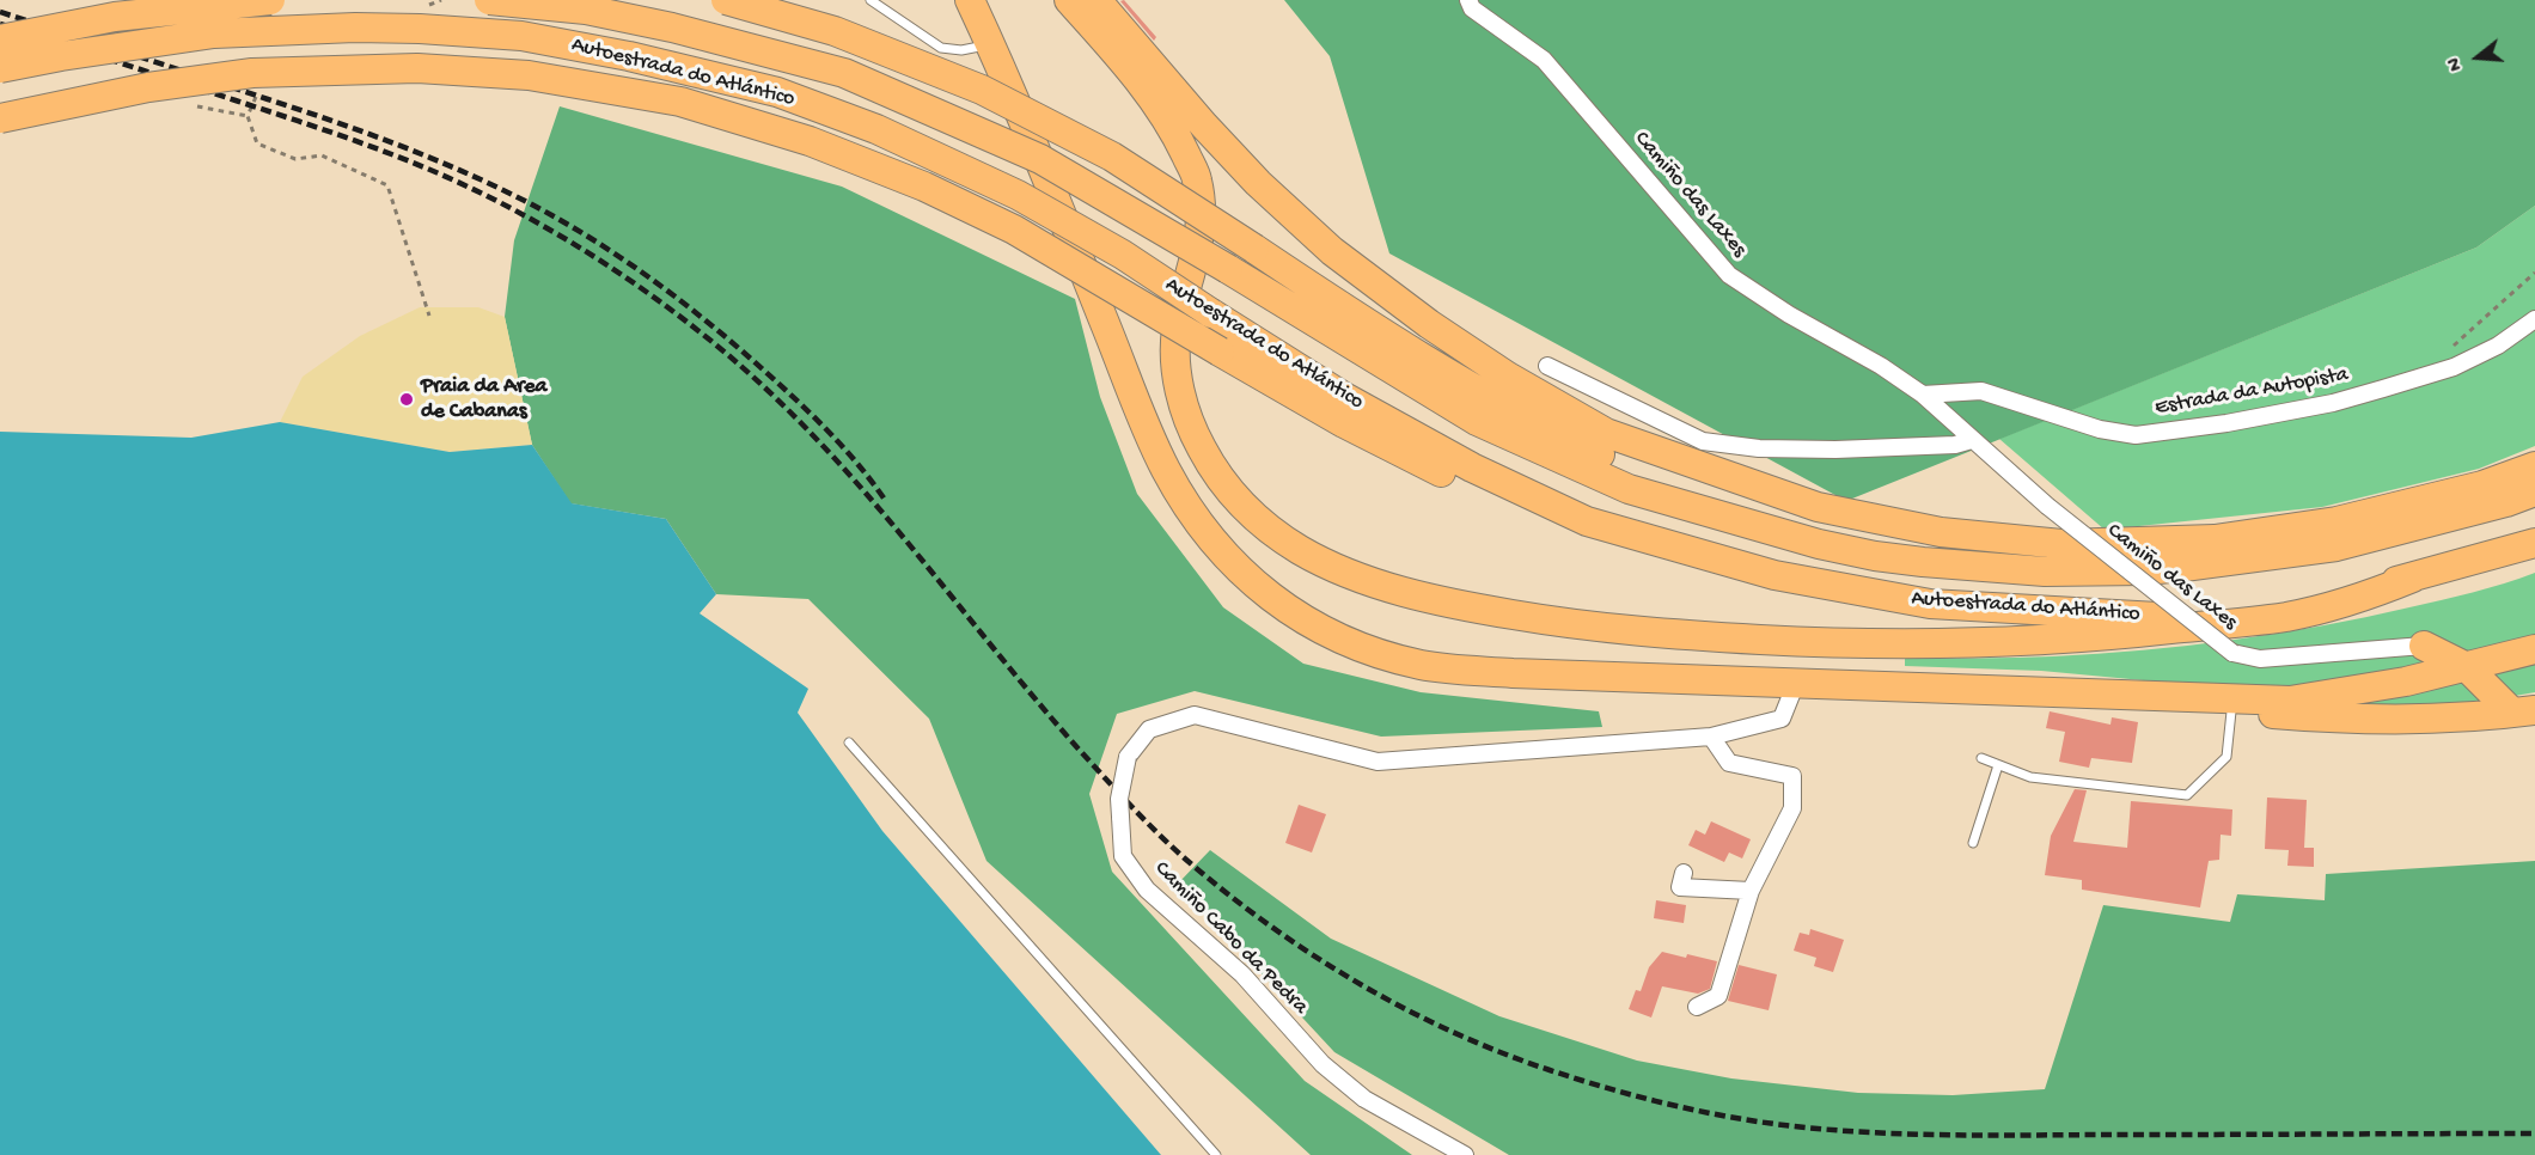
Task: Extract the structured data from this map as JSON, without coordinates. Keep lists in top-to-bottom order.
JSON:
{
  "streets": {
    "highway": ["Autoestrada do Atlántico"],
    "street": ["Camiño das Laxes", "Estrada da Autopista", "Camiño Cabo da Pedra"]
  },
  "crossings": [
    ["Camiño das Laxes", "Estrada da Autopista"]
  ],
  "places": ["Praia da Area de Cabanas"],
  "north": "left"
}
